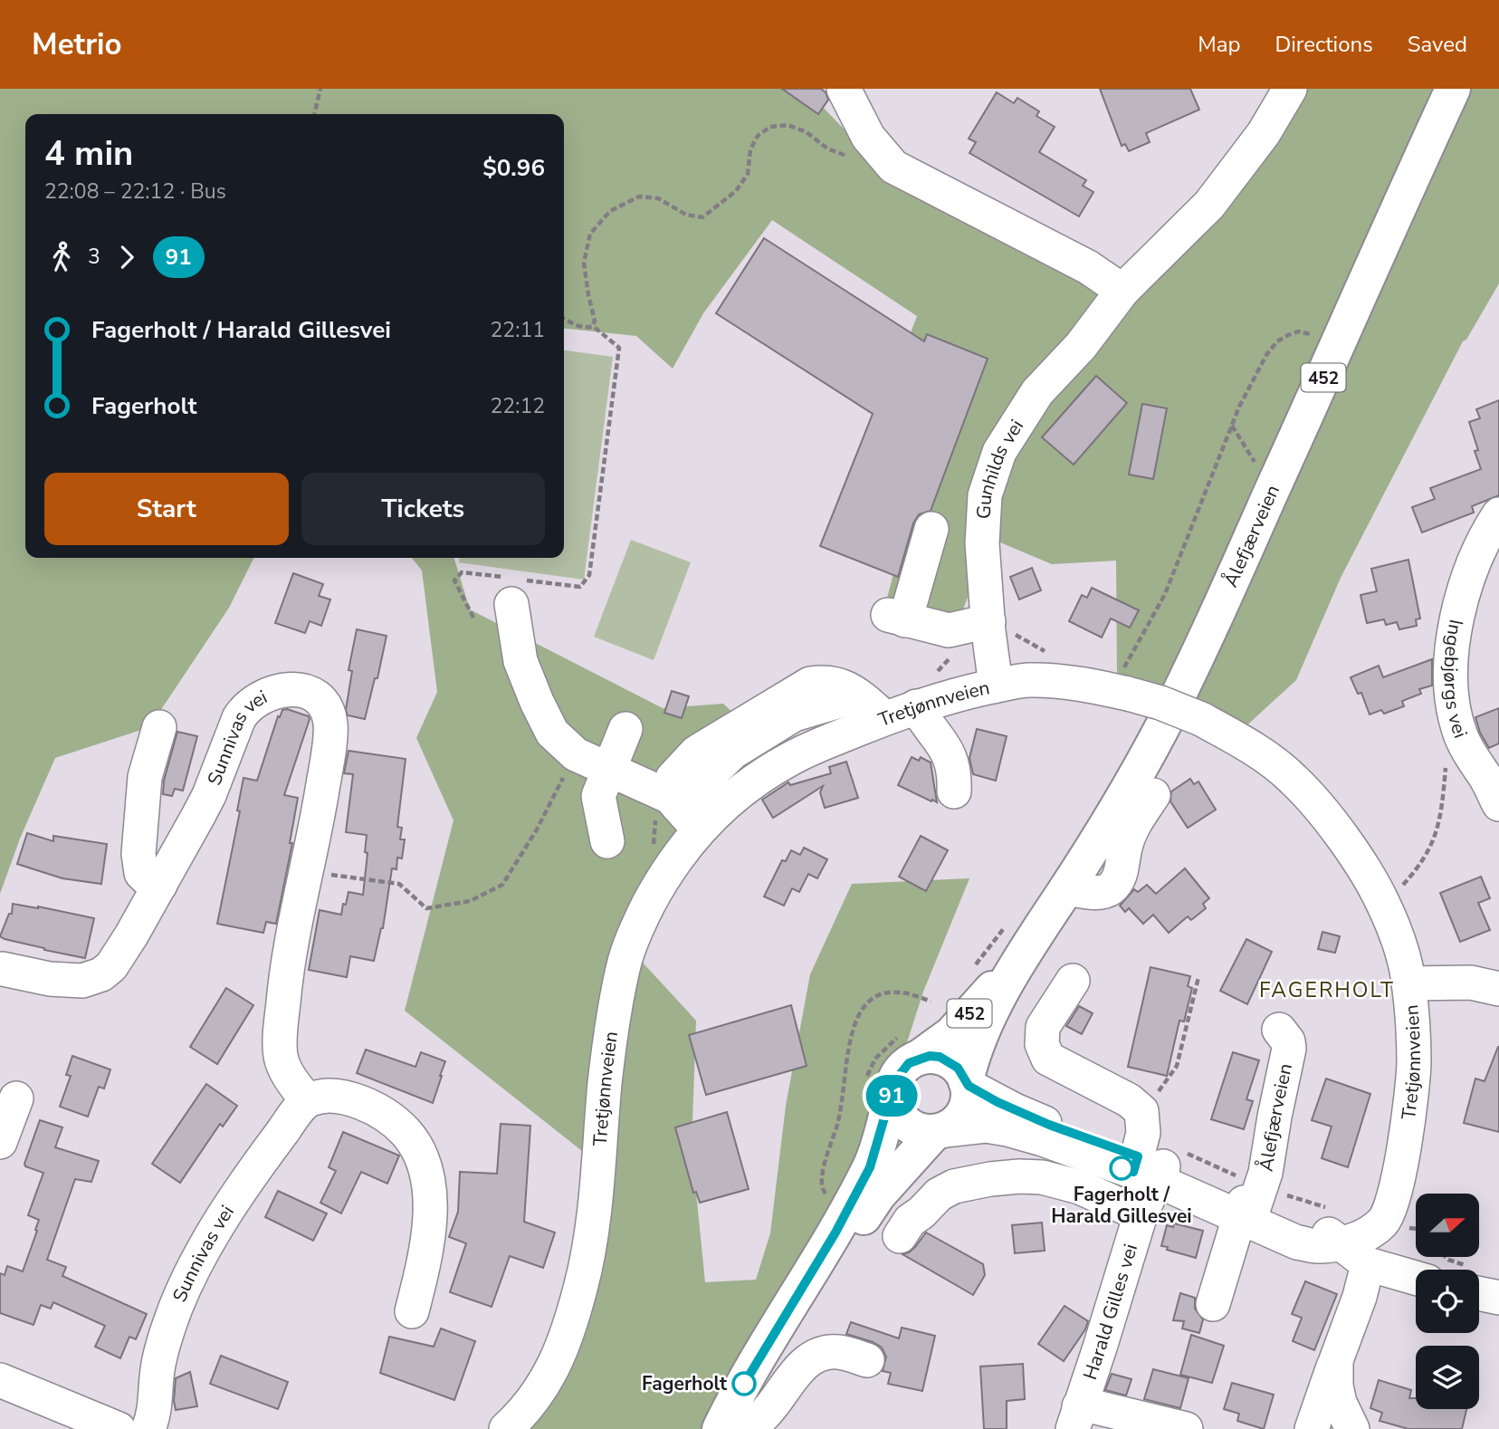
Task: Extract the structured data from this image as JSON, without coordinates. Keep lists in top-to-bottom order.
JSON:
{
  "streets": {
    "main road": ["452", "Ålefjærveien"],
    "street": [
      "Gunhilds vei",
      "Ingebjørgs vei",
      "Tretjønnveien",
      "Sunnivas vei",
      "Harald Gilles vei"
    ]
  },
  "crossings": [
    ["452", "Ålefjærveien"],
    ["Gunhilds vei", "Tretjønnveien"]
  ],
  "districts": ["FAGERHOLT"],
  "places": ["Fagerholt / Harald Gillesvei", "Fagerholt"],
  "lines": ["bus line 91"],
  "north": "right",
  "page": {
    "header": "Metrio",
    "nav": ["Map", "Directions", "Saved"],
    "on_map": "91",
    "heading": ["4 min", "22:08 – 22:12 · Bus", "$0.96"],
    "legs": ["3", "91"],
    "list": [
      {
        "name": "Fagerholt / Harald Gillesvei",
        "value": "22:11"
      },
      {
        "name": "Fagerholt",
        "value": "22:12"
      }
    ],
    "buttons": ["Start", "Tickets"]
  }
}
